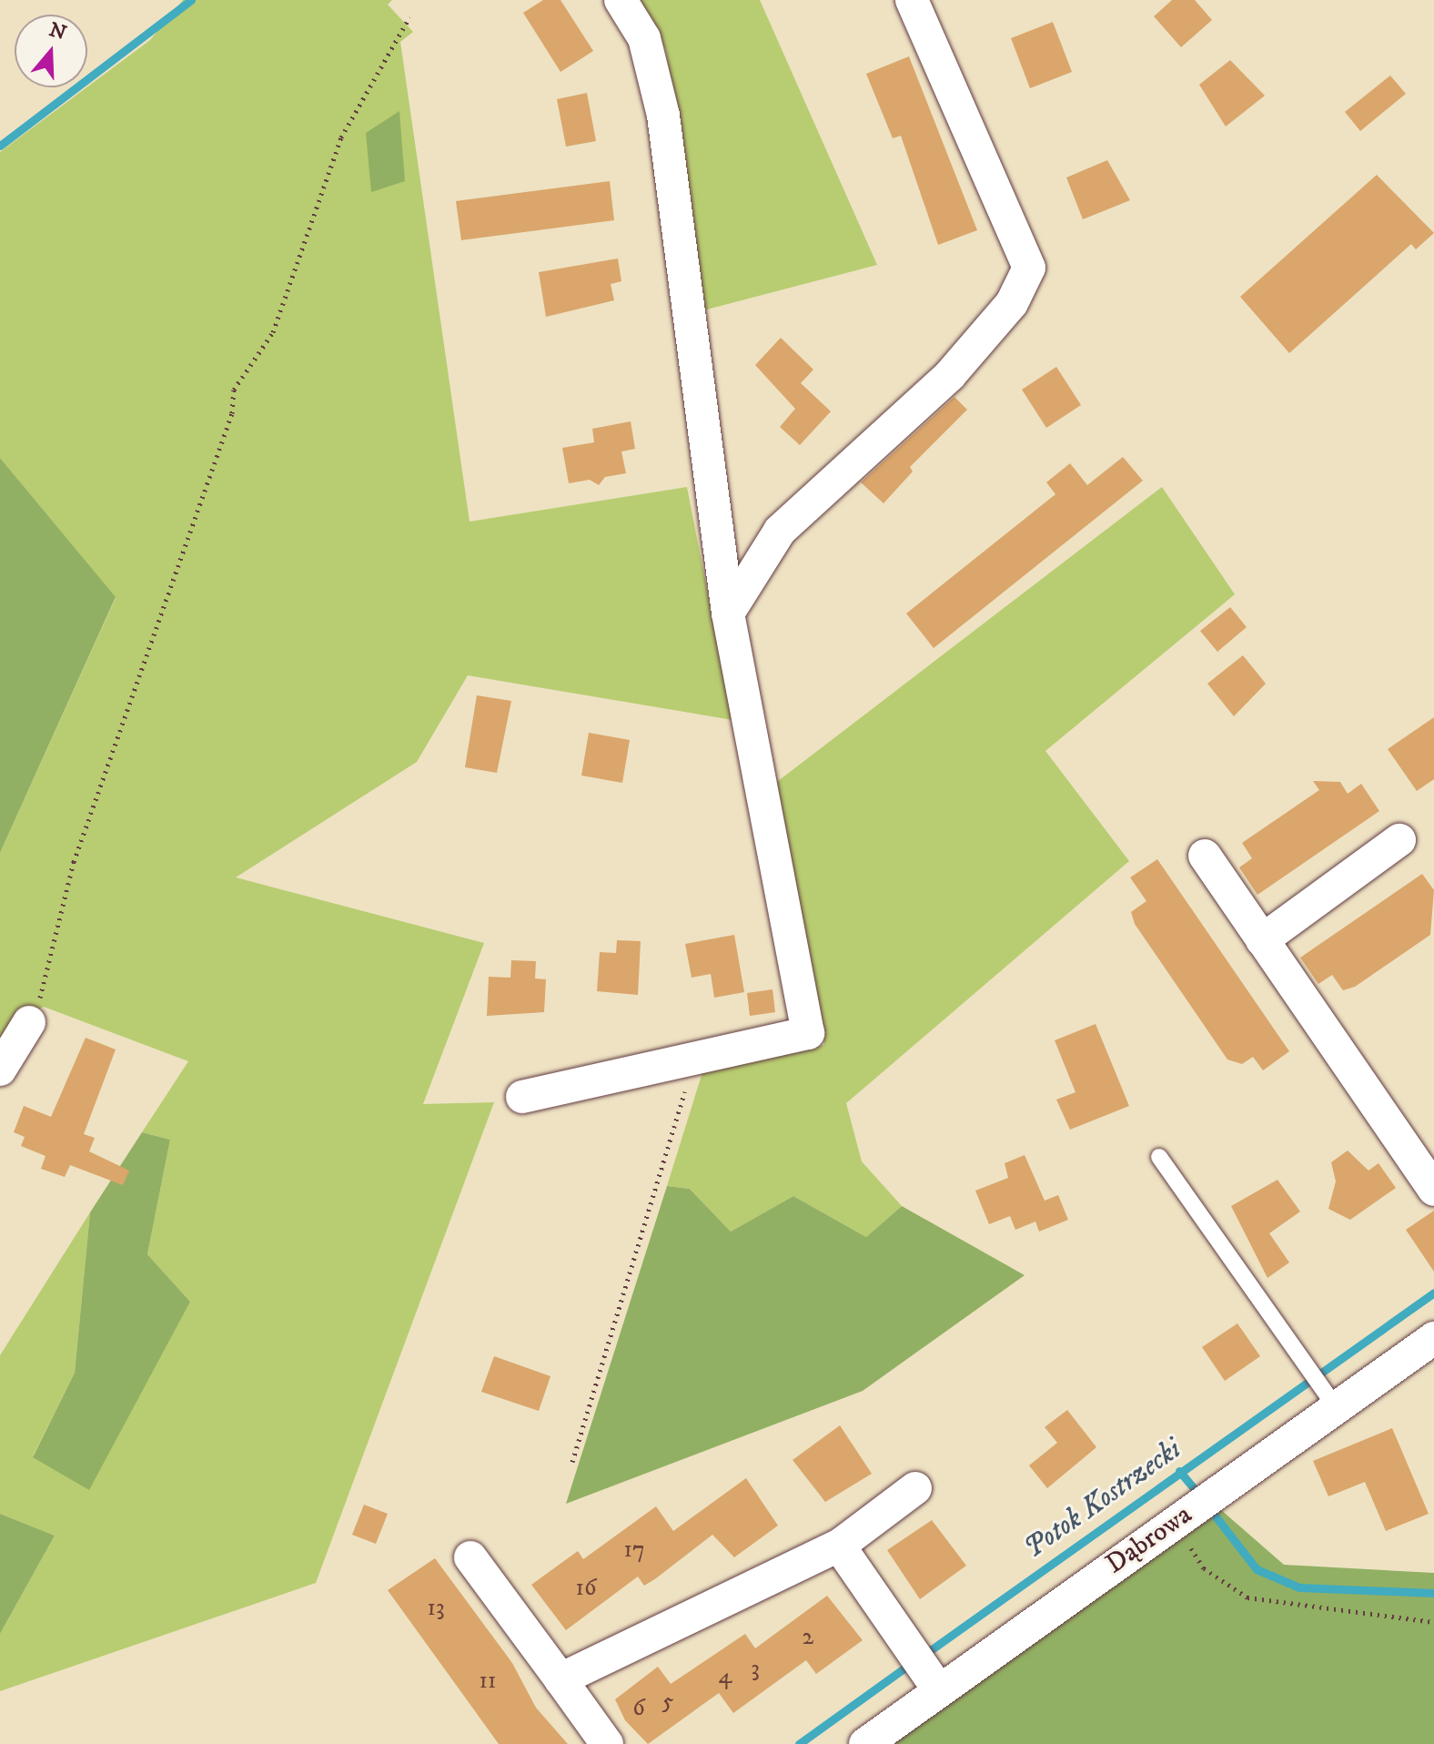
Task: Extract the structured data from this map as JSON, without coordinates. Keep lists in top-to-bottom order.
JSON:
{
  "streets": {
    "street": ["Dąbrowa"]
  },
  "water": ["Potok Kostrzecki"],
  "house_numbers": [
    "17",
    "16",
    "13",
    "2",
    "3",
    "4",
    "11",
    "5",
    "6"
  ],
  "north": "top"
}
